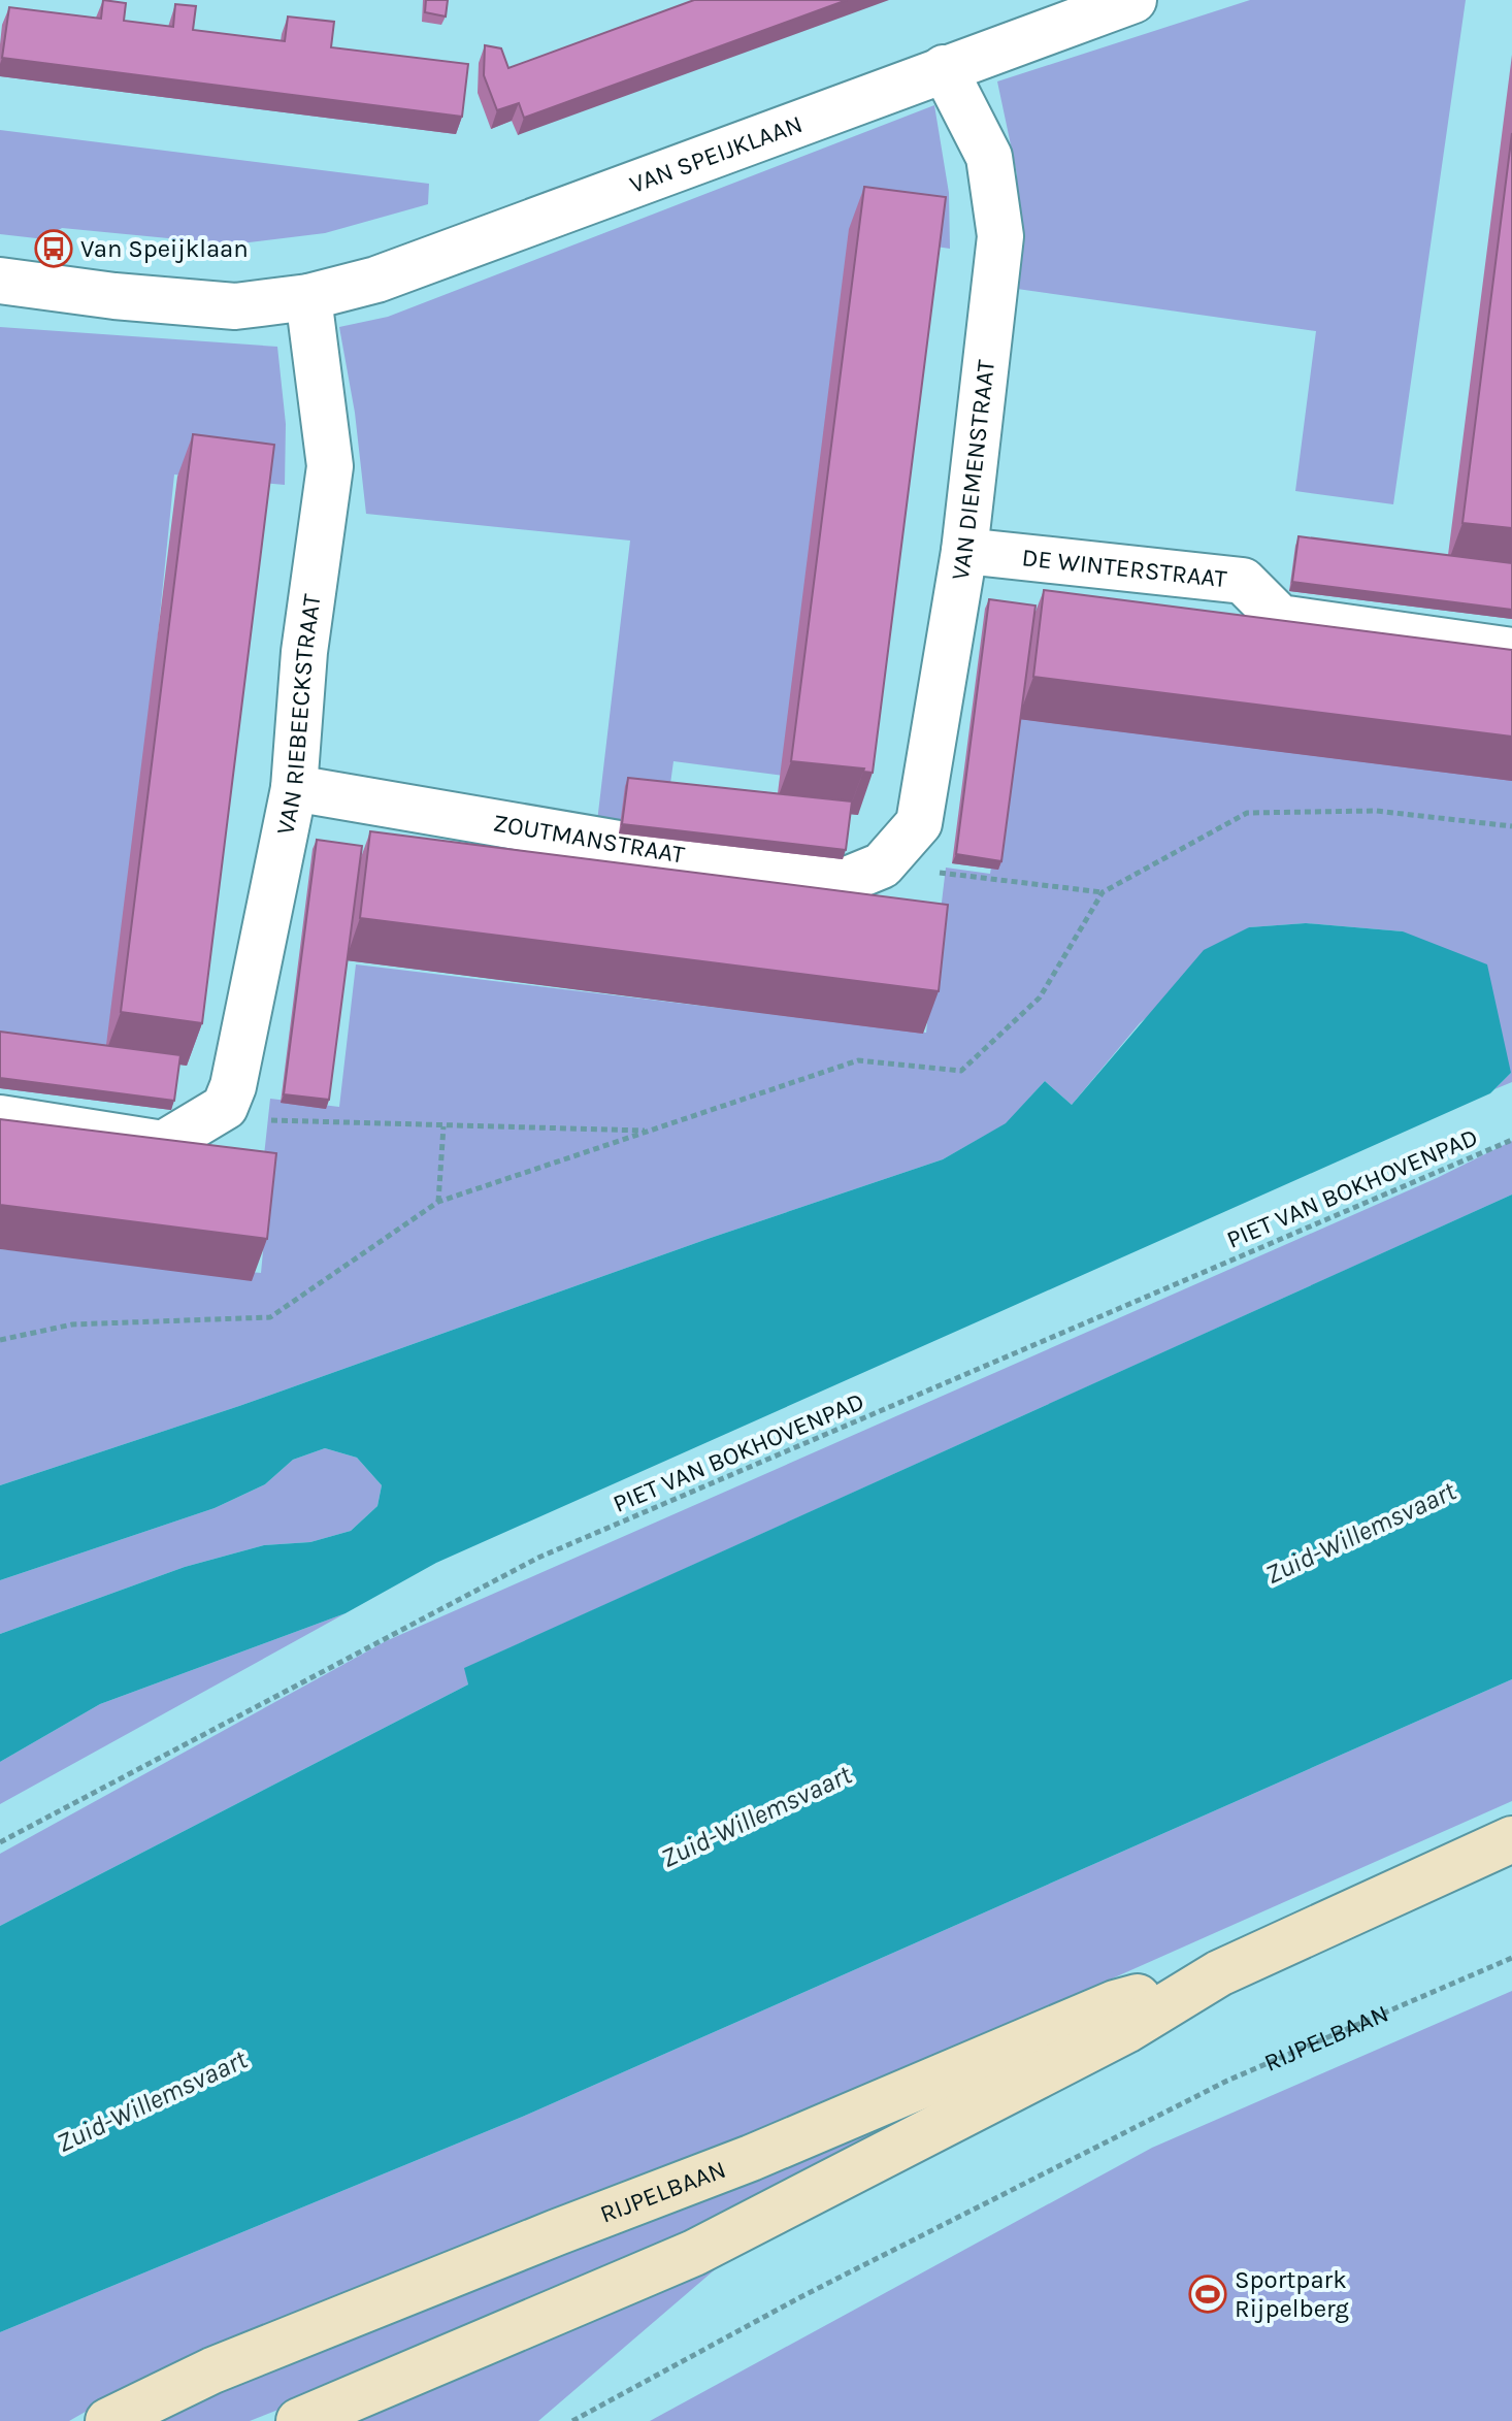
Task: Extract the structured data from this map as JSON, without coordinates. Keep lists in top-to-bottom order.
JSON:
{
  "streets": {
    "main road": ["RIJPELBAAN"],
    "street": [
      "VAN SPEIJKLAAN",
      "VAN DIEMENSTRAAT",
      "DE WINTERSTRAAT",
      "VAN RIEBEECKSTRAAT",
      "ZOUTMANSTRAAT"
    ],
    "path": ["PIET VAN BOKHOVENPAD"]
  },
  "crossings": [
    ["VAN SPEIJKLAAN", "VAN DIEMENSTRAAT"],
    ["VAN SPEIJKLAAN", "VAN RIEBEECKSTRAAT"],
    ["VAN DIEMENSTRAAT", "DE WINTERSTRAAT"],
    ["VAN DIEMENSTRAAT", "ZOUTMANSTRAAT"],
    ["VAN RIEBEECKSTRAAT", "ZOUTMANSTRAAT"]
  ],
  "water": ["Zuid-Willemsvaart"],
  "places": {
    "bus stop": ["Van Speijklaan"],
    "sports": ["Sportpark Rijpelberg"]
  }
}
